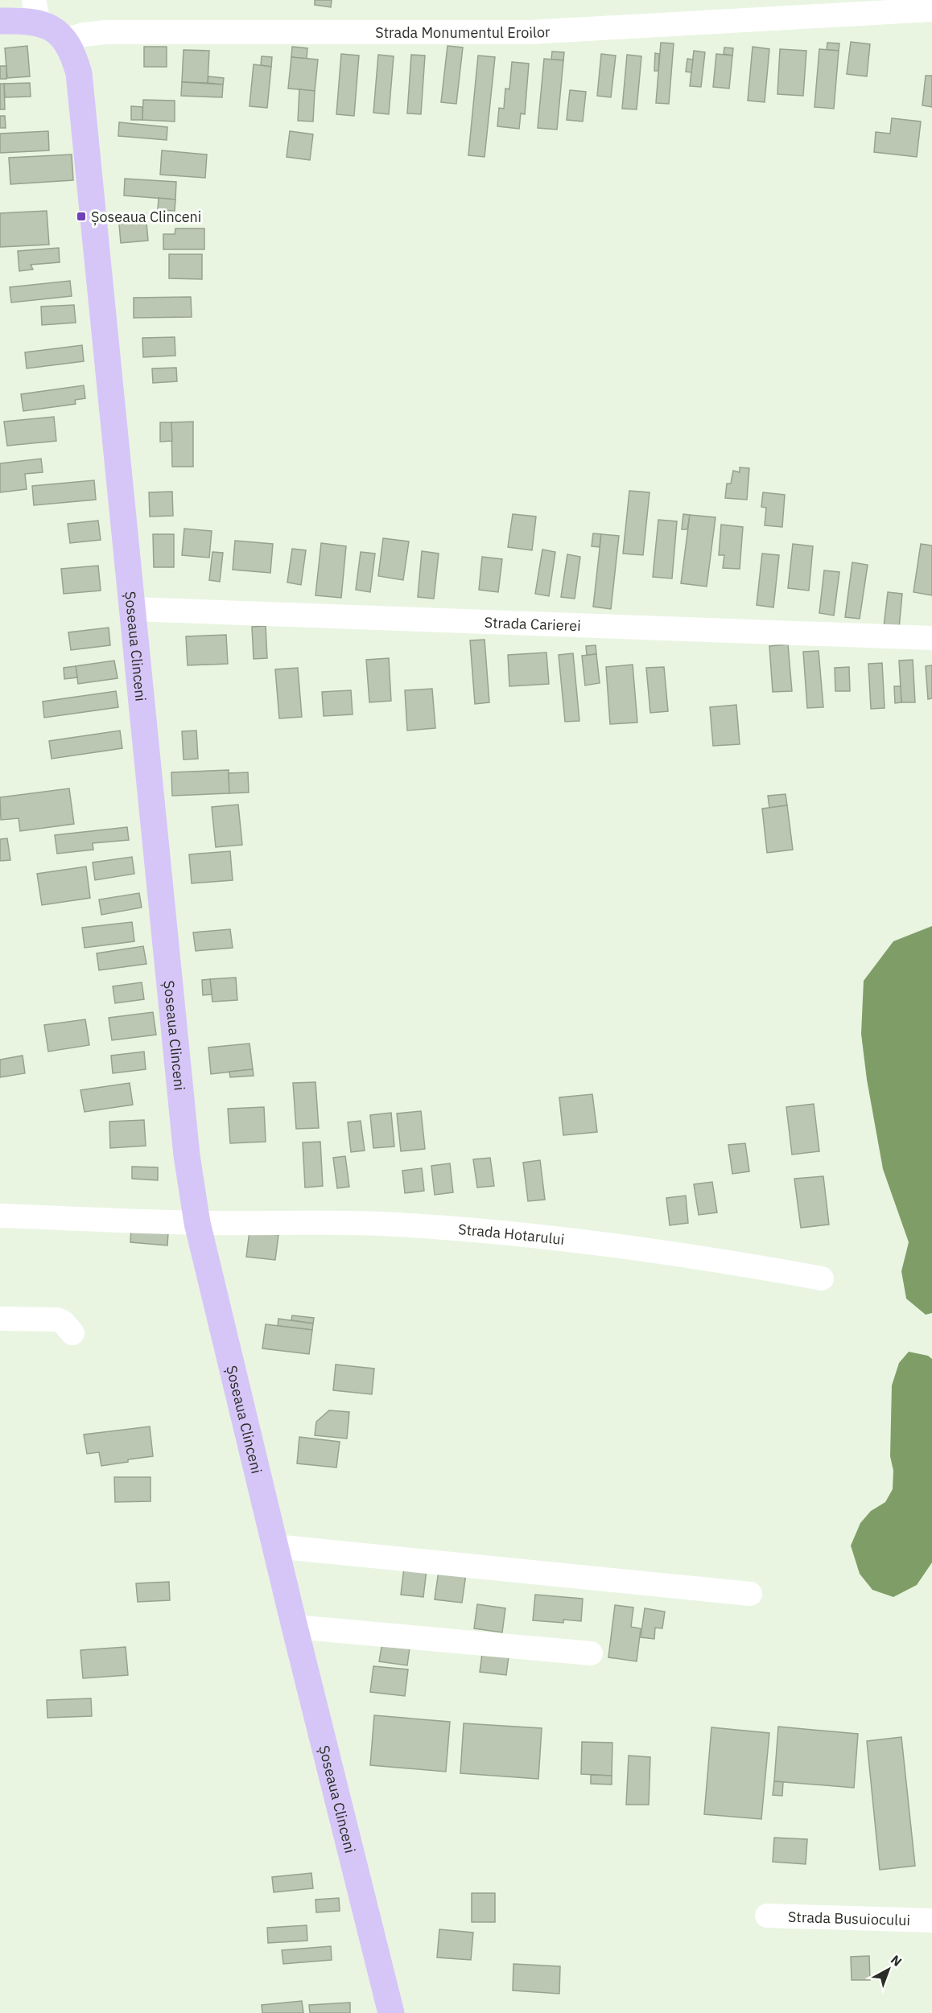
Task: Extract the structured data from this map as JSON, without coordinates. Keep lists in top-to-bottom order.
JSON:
{
  "streets": {
    "main road": ["Șoseaua Clinceni"],
    "street": [
      "Strada Monumentul Eroilor",
      "Strada Carierei",
      "Strada Hotarului",
      "Strada Busuiocului"
    ]
  },
  "crossings": [
    ["Strada Monumentul Eroilor", "Șoseaua Clinceni"],
    ["Strada Carierei", "Șoseaua Clinceni"],
    ["Șoseaua Clinceni", "Strada Hotarului"]
  ],
  "places": {
    "transit": ["Șoseaua Clinceni"]
  },
  "north": "top right"
}
